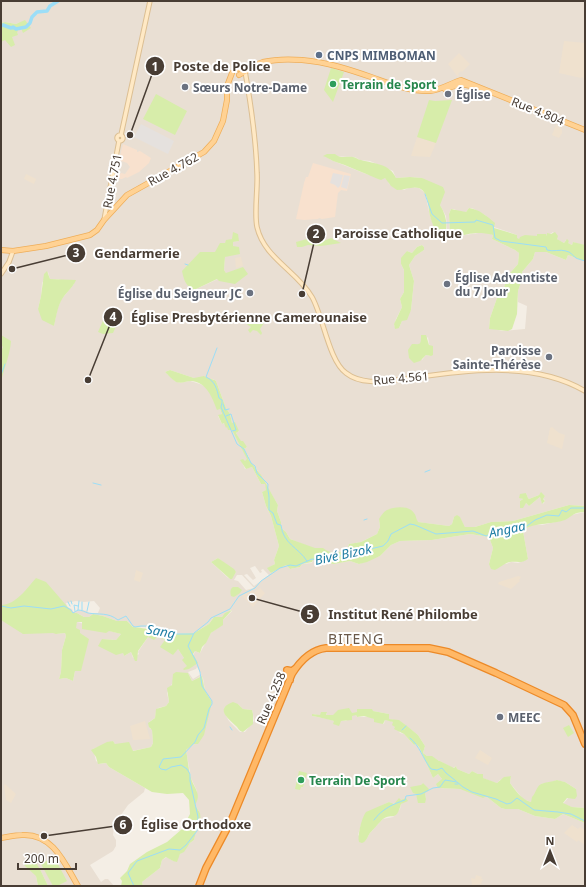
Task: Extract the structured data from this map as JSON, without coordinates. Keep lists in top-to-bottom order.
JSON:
{
  "streets": {
    "highway": ["Rue 4.258"],
    "main road": [
      "Rue 4.804",
      "Rue 4.762",
      "Rue 4.751",
      "Rue 4.561"
    ]
  },
  "crossings": [
    ["Rue 4.762", "Rue 4.751"]
  ],
  "districts": ["BITENG"],
  "water": ["Angaa", "Bivé Bizok", "Sang"],
  "places": [
    "CNPS MIMBOMAN",
    "Terrain de Sport",
    "Sœurs Notre-Dame",
    "Église",
    "Poste de Police",
    "Gendarmerie",
    "Église Adventiste du 7 Jour",
    "Église du Seigneur JC",
    "Paroisse Catholique",
    "Paroisse Sainte-Thérèse",
    "Église Presbytérienne Camerounaise",
    "Institut René Philombe",
    "MEEC",
    "Terrain De Sport",
    "Église Orthodoxe"
  ],
  "scale_bar": "200 m",
  "north": "top"
}
